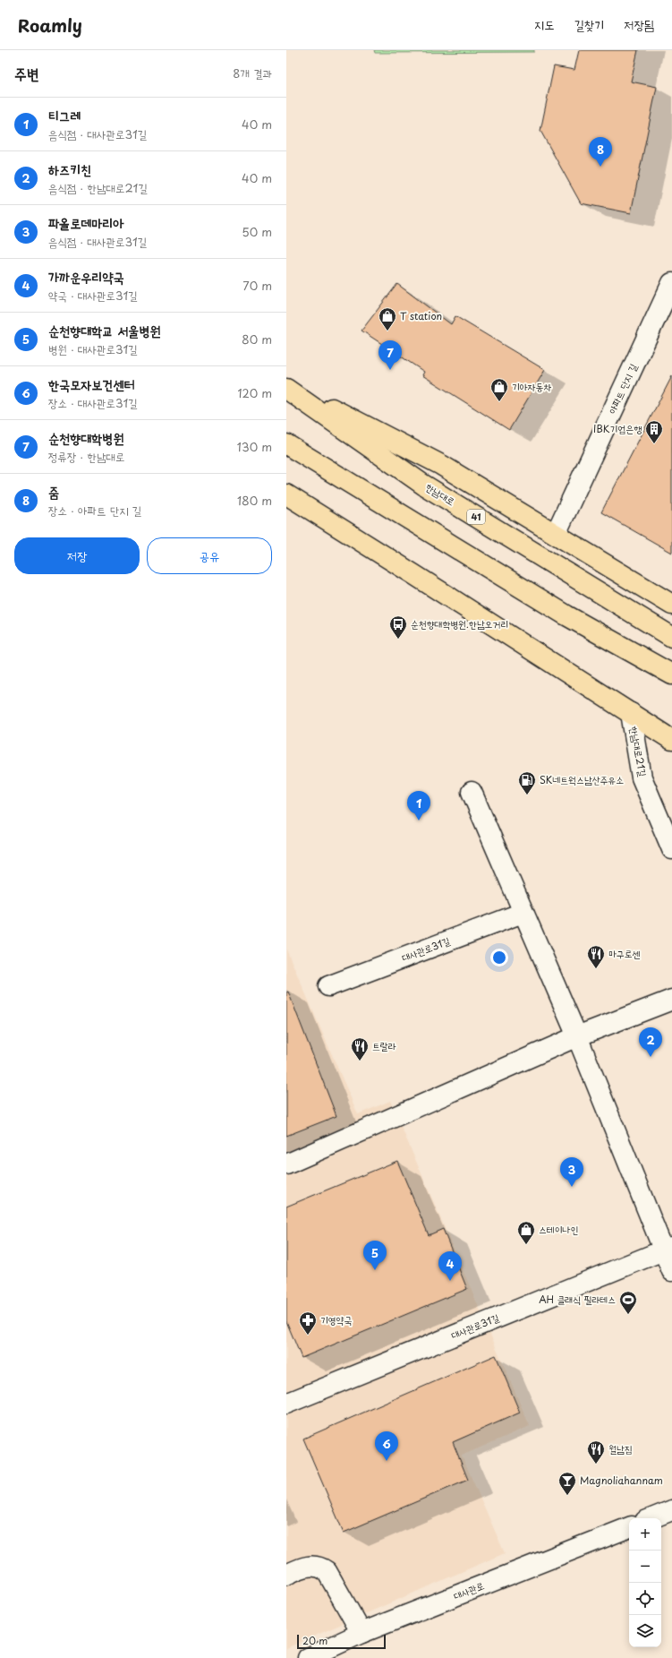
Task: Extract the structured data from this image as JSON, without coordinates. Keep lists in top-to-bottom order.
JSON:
{
  "streets": {
    "main road": ["한남대로", "41"],
    "street": [
      "아파트 단지 길",
      "한남대로21길",
      "대사관로31길",
      "대사관로"
    ]
  },
  "places": {
    "shop": ["T station", "기아자동차", "스테이나인"],
    "building": ["IBK기업은행"],
    "bus stop": ["순천향대학병원.한남오거리"],
    "fuel station": ["SK네트웍스남산주유소"],
    "restaurant": ["마구로센", "트랄라", "월남집"],
    "sports": ["AH 클래식 필라테스"],
    "pharmacy": ["기영약국"],
    "bar": ["Magnoliahannam"]
  },
  "scale_bar": "20 m",
  "page": {
    "header": "Roamly",
    "nav": ["지도", "길찾기", "저장됨"],
    "heading": ["주변", "8개 결과"],
    "list": [
      {
        "mark": "1",
        "name": "티그레",
        "note": "음식점 · 대사관로31길",
        "value": "40 m"
      },
      {
        "mark": "2",
        "name": "하즈키친",
        "note": "음식점 · 한남대로21길",
        "value": "40 m"
      },
      {
        "mark": "3",
        "name": "파올로데마리아",
        "note": "음식점 · 대사관로31길",
        "value": "50 m"
      },
      {
        "mark": "4",
        "name": "가까운우리약국",
        "note": "약국 · 대사관로31길",
        "value": "70 m"
      },
      {
        "mark": "5",
        "name": "순천향대학교 서울병원",
        "note": "병원 · 대사관로31길",
        "value": "80 m"
      },
      {
        "mark": "6",
        "name": "한국모자보건센터",
        "note": "장소 · 대사관로31길",
        "value": "120 m"
      },
      {
        "mark": "7",
        "name": "순천향대학병원",
        "note": "정류장 · 한남대로",
        "value": "130 m"
      },
      {
        "mark": "8",
        "name": "줌",
        "note": "장소 · 아파트 단지 길",
        "value": "180 m"
      }
    ],
    "pins": [
      "8",
      "7",
      "1",
      "2",
      "3",
      "5",
      "4",
      "6"
    ],
    "buttons": ["저장", "공유"],
    "map_buttons": ["+", "−"],
    "scale": "20 m"
  }
}
